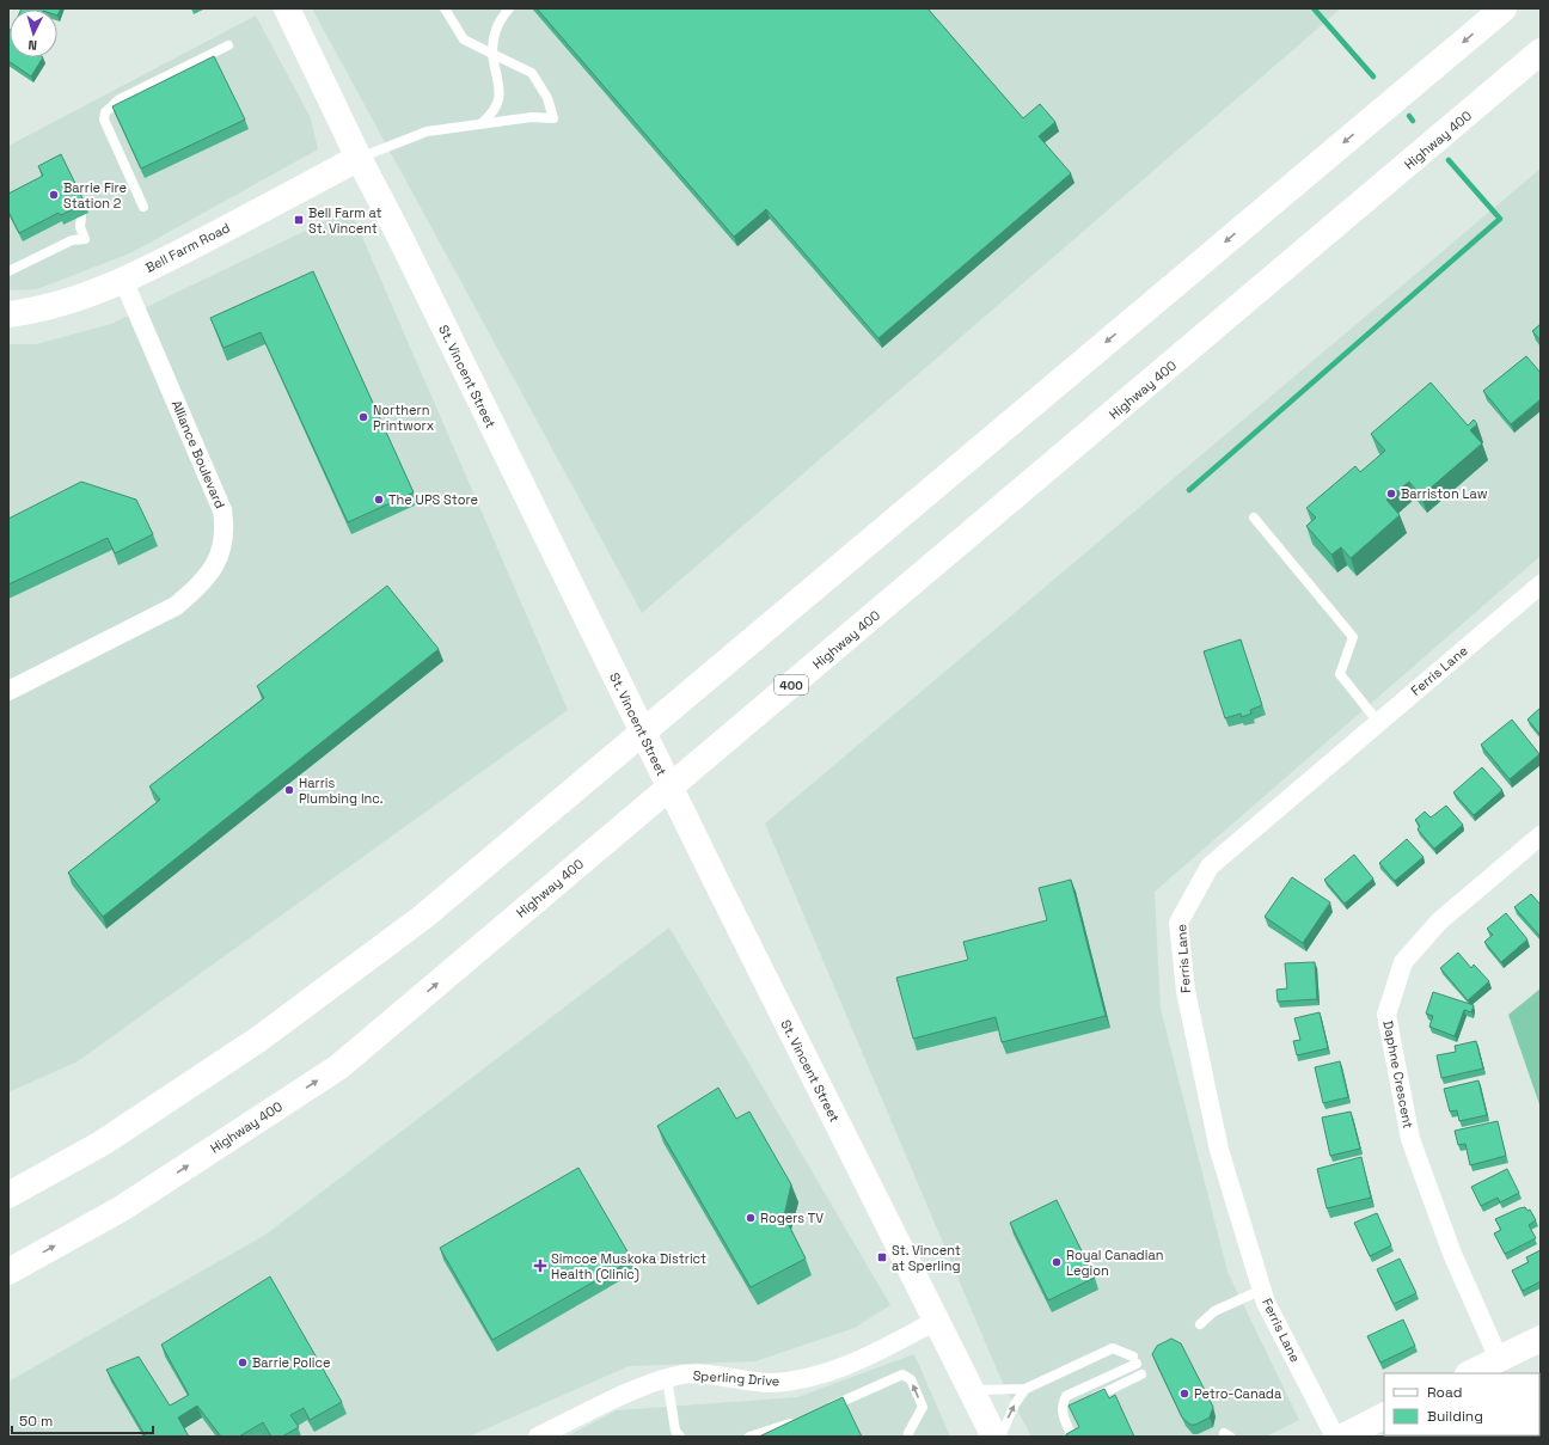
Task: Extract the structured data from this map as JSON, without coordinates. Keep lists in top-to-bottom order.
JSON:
{
  "streets": {
    "main road": [
      "Highway 400",
      "Bell Farm Road",
      "St. Vincent Street",
      "400"
    ],
    "street": [
      "Alliance Boulevard",
      "Ferris Lane",
      "Daphne Crescent",
      "Sperling Drive"
    ]
  },
  "crossings": [
    ["Bell Farm Road", "St. Vincent Street"],
    ["Bell Farm Road", "Alliance Boulevard"],
    ["St. Vincent Street", "Sperling Drive"]
  ],
  "places": {
    "other": [
      "Barrie Fire Station 2",
      "Northern Printworx",
      "Barriston Law",
      "The UPS Store",
      "Harris Plumbing Inc.",
      "Rogers TV",
      "Royal Canadian Legion",
      "Barrie Police",
      "Petro-Canada"
    ],
    "transit": ["Bell Farm at St. Vincent", "St. Vincent at Sperling"],
    "health": ["Simcoe Muskoka District Health (Clinic)"]
  },
  "legend": ["Road", "Building"],
  "scale_bar": "50 m",
  "north": "bottom"
}
